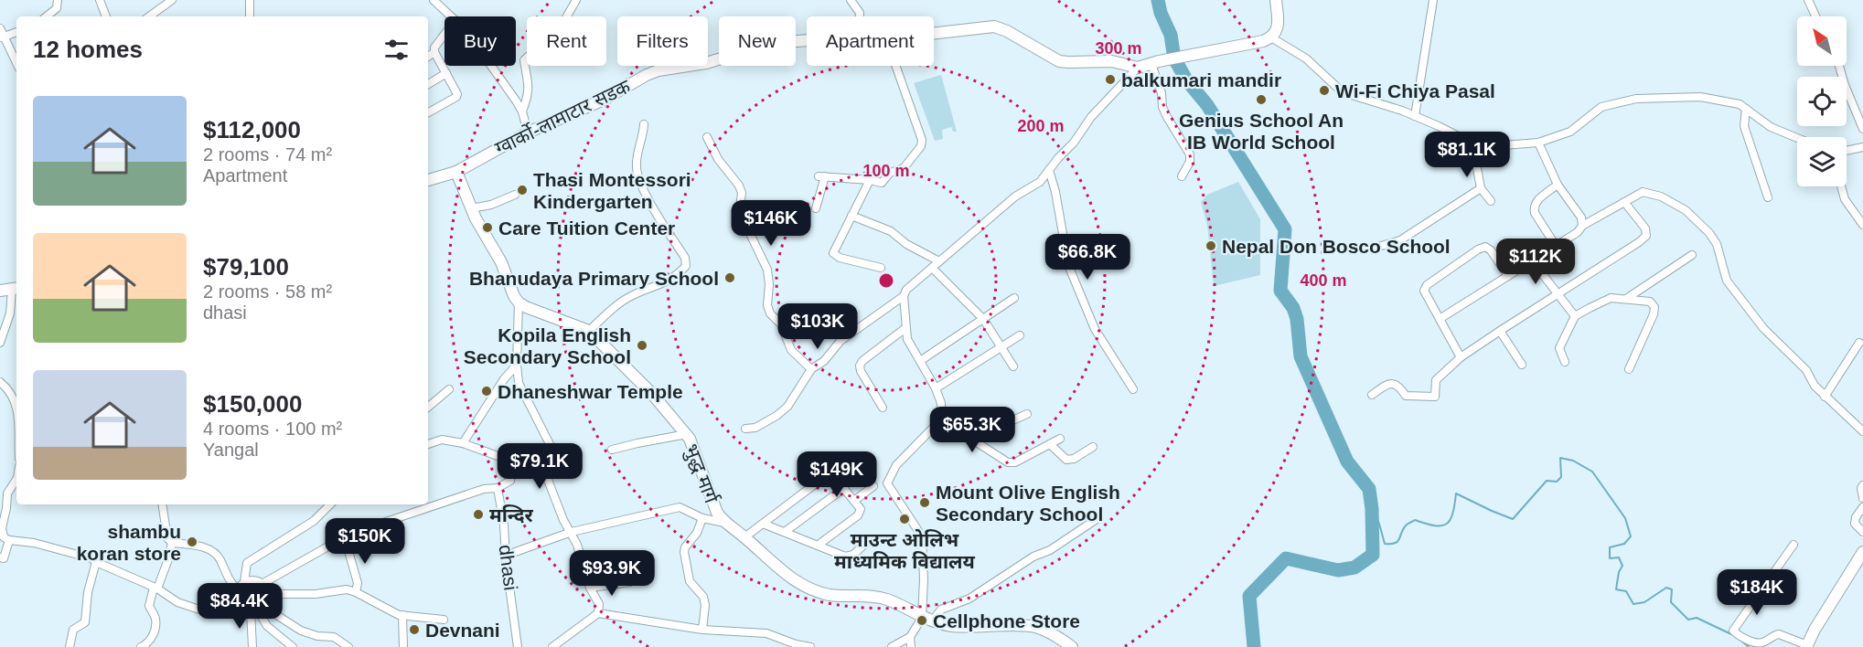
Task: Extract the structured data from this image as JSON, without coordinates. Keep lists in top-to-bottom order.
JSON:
{
  "streets": {
    "street": ["ग्वार्को-लामाटार सडक", "भुद्ध मार्ग", "dhasi"]
  },
  "places": [
    "balkumari mandir",
    "Wi-Fi Chiya Pasal",
    "Genius School An IB World School",
    "Thasi Montessori Kindergarten",
    "Care Tuition Center",
    "Nepal Don Bosco School",
    "Bhanudaya Primary School",
    "Kopila English Secondary School",
    "Dhaneshwar Temple",
    "Mount Olive English Secondary School",
    "मन्दिर",
    "माउन्ट ओलिभ माध्यमिक विद्यालय",
    "shambu koran store",
    "Cellphone Store",
    "Devnani"
  ],
  "north": "top left",
  "page": {
    "chip": [
      "Buy",
      "Rent",
      "Filters",
      "New",
      "Apartment"
    ],
    "heading": "12 homes",
    "list": [
      {
        "name": "$112,000",
        "note": "2 rooms · 74 m² · Apartment"
      },
      {
        "name": "$79,100",
        "note": "2 rooms · 58 m² · dhasi"
      },
      {
        "name": "$150,000",
        "note": "4 rooms · 100 m² · Yangal"
      }
    ],
    "price": [
      "$81.1K",
      "$146K",
      "$66.8K",
      "$112K",
      "$103K",
      "$65.3K",
      "$79.1K",
      "$149K",
      "$150K",
      "$93.9K",
      "$184K",
      "$84.4K"
    ]
  },
  "rings": [
    "300 m",
    "200 m",
    "100 m",
    "400 m"
  ]
}
